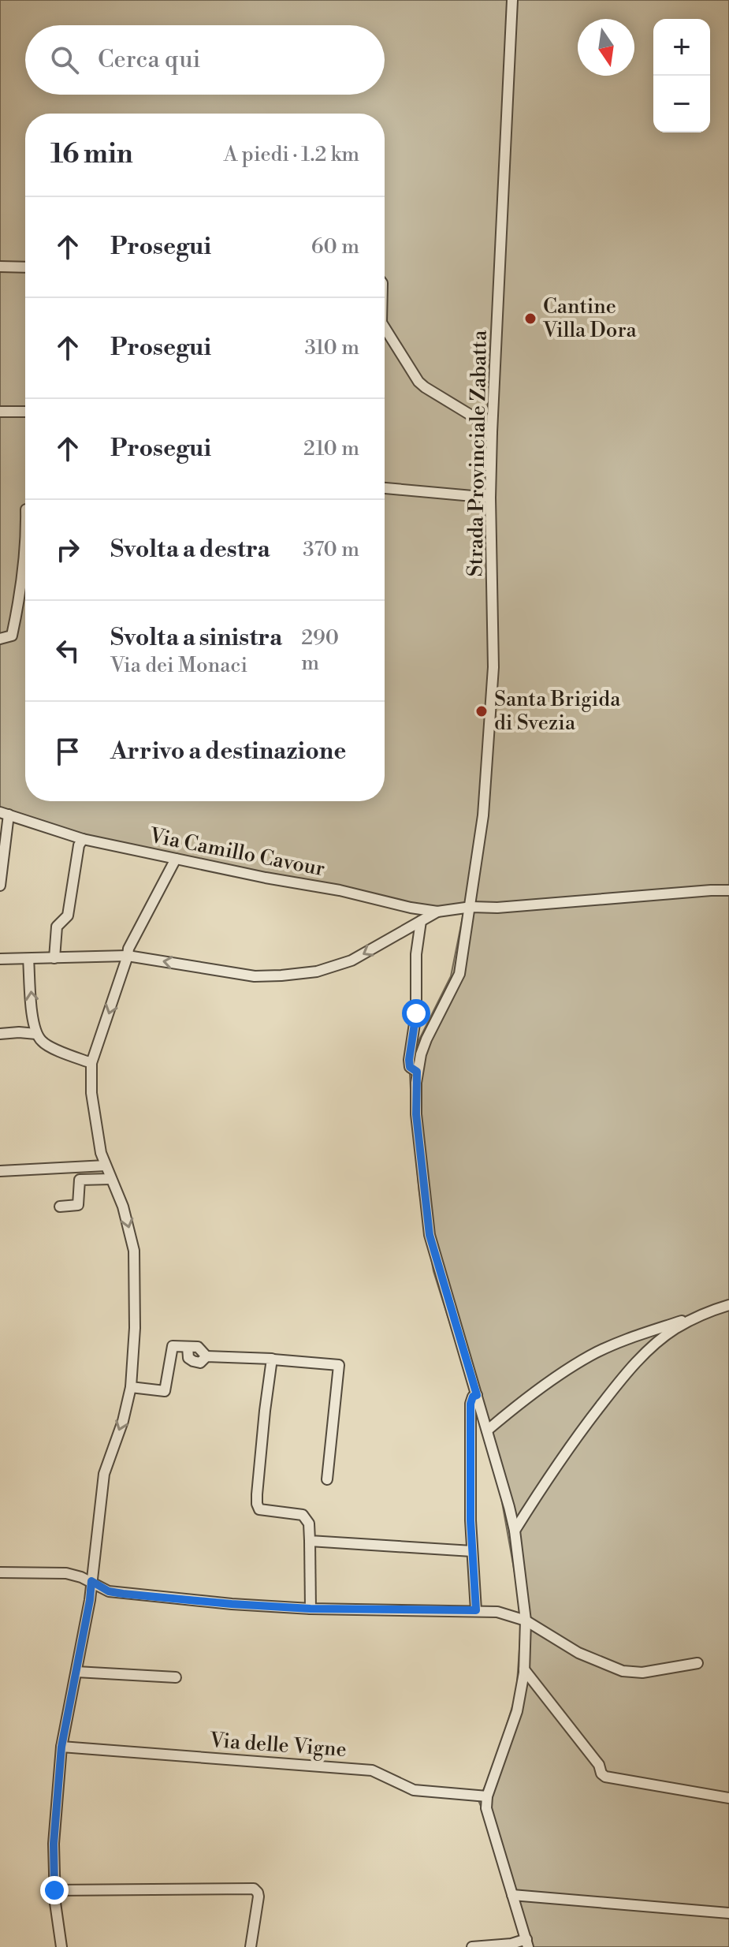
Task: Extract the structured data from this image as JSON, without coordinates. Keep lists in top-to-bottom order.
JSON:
{
  "streets": {
    "street": ["Strada Provinciale Zabatta", "Via Camillo Cavour", "Via delle Vigne"]
  },
  "crossings": [
    ["Strada Provinciale Zabatta", "Via Camillo Cavour"]
  ],
  "places": ["Cantine Villa Dora", "Santa Brigida di Svezia"],
  "north": "bottom",
  "page": {
    "map_buttons": ["+", "−"],
    "search": "Cerca qui",
    "heading": ["16 min", "A piedi · 1.2 km"],
    "list": [
      ["Prosegui", "60 m"],
      ["Prosegui", "310 m"],
      ["Prosegui", "210 m"],
      ["Svolta a destra", "370 m"],
      ["Svolta a sinistra", "Via dei Monaci", "290 m"],
      "Arrivo a destinazione"
    ]
  }
}
